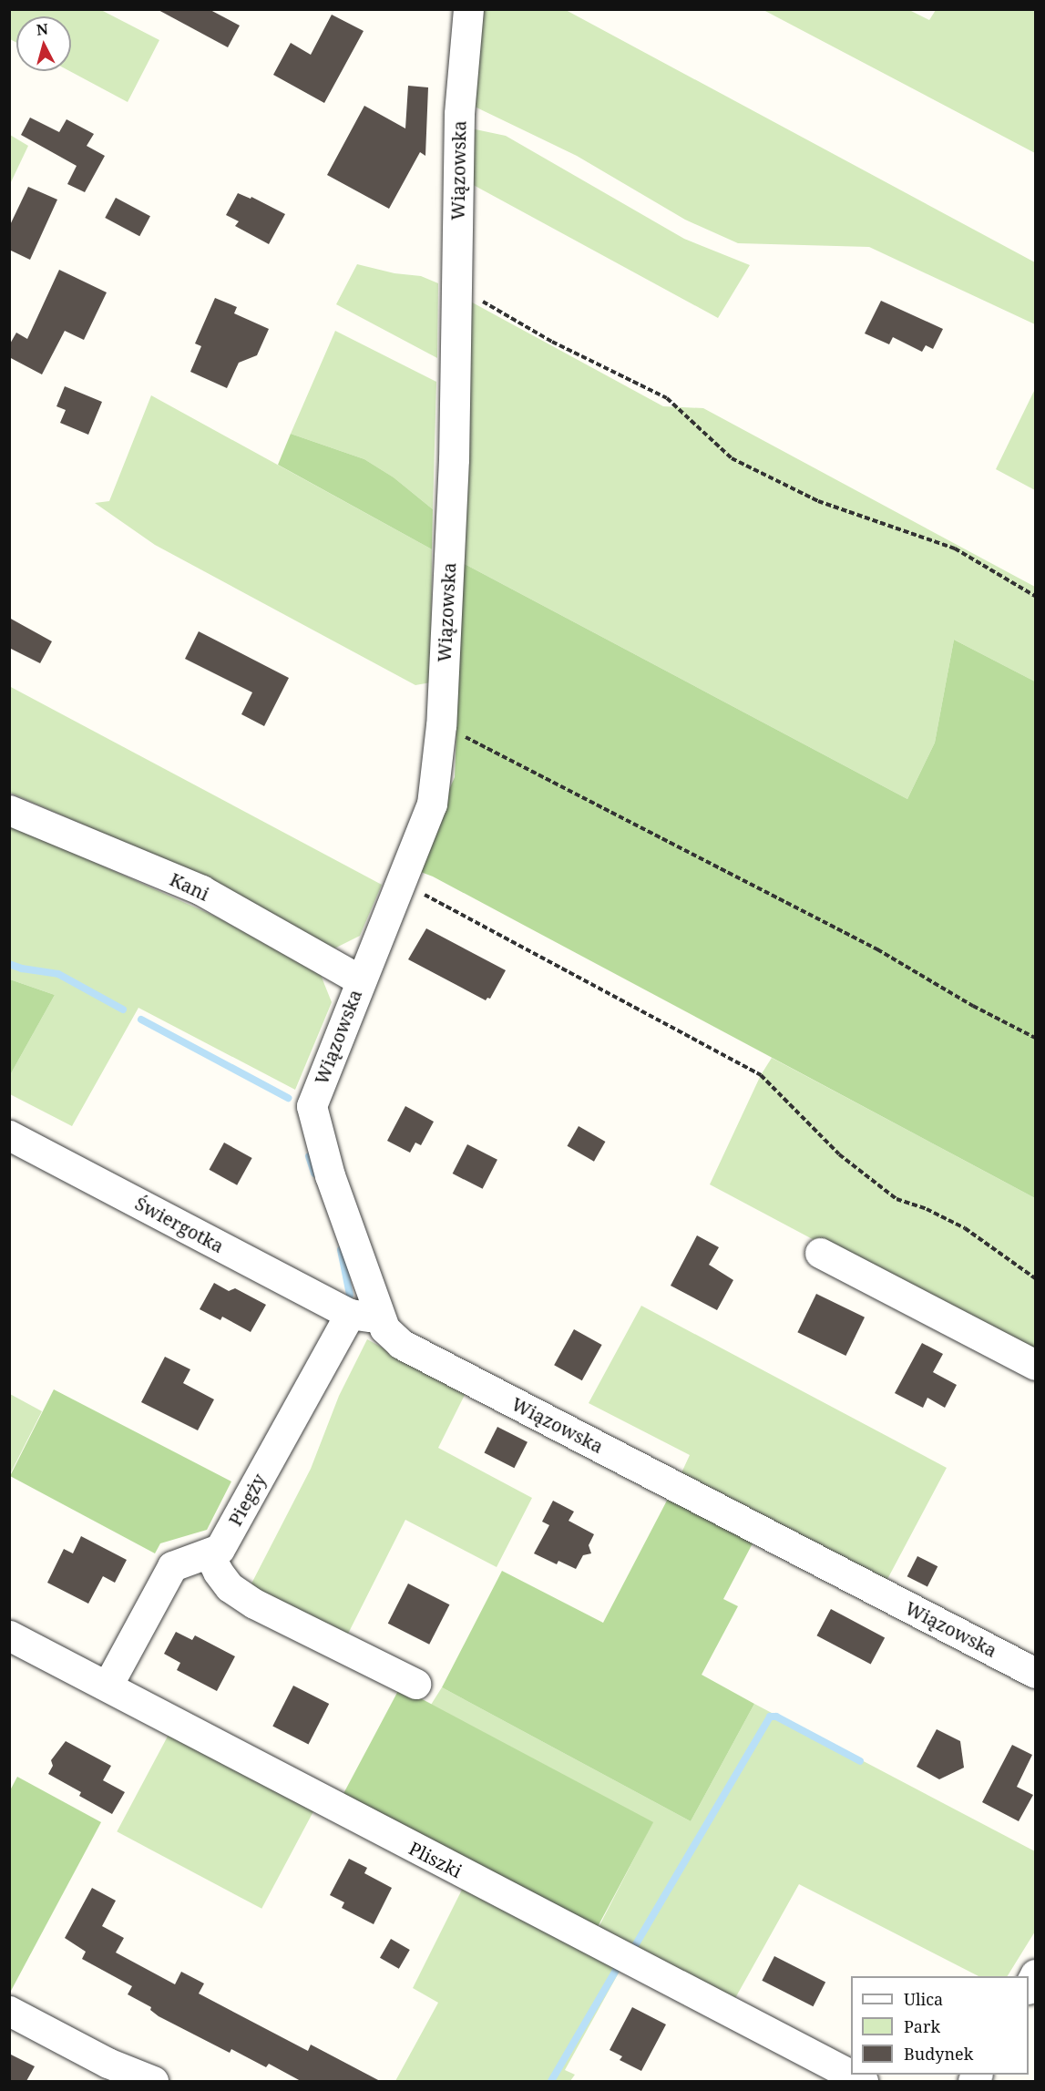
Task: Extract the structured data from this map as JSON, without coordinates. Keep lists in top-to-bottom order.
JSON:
{
  "streets": {
    "street": [
      "Wiązowska",
      "Kani",
      "Świergotka",
      "Piegży",
      "Pliszki"
    ]
  },
  "crossings": [
    ["Wiązowska", "Kani"],
    ["Świergotka", "Piegży"],
    ["Piegży", "Pliszki"]
  ],
  "legend": ["Ulica", "Park", "Budynek"],
  "north": "top"
}
